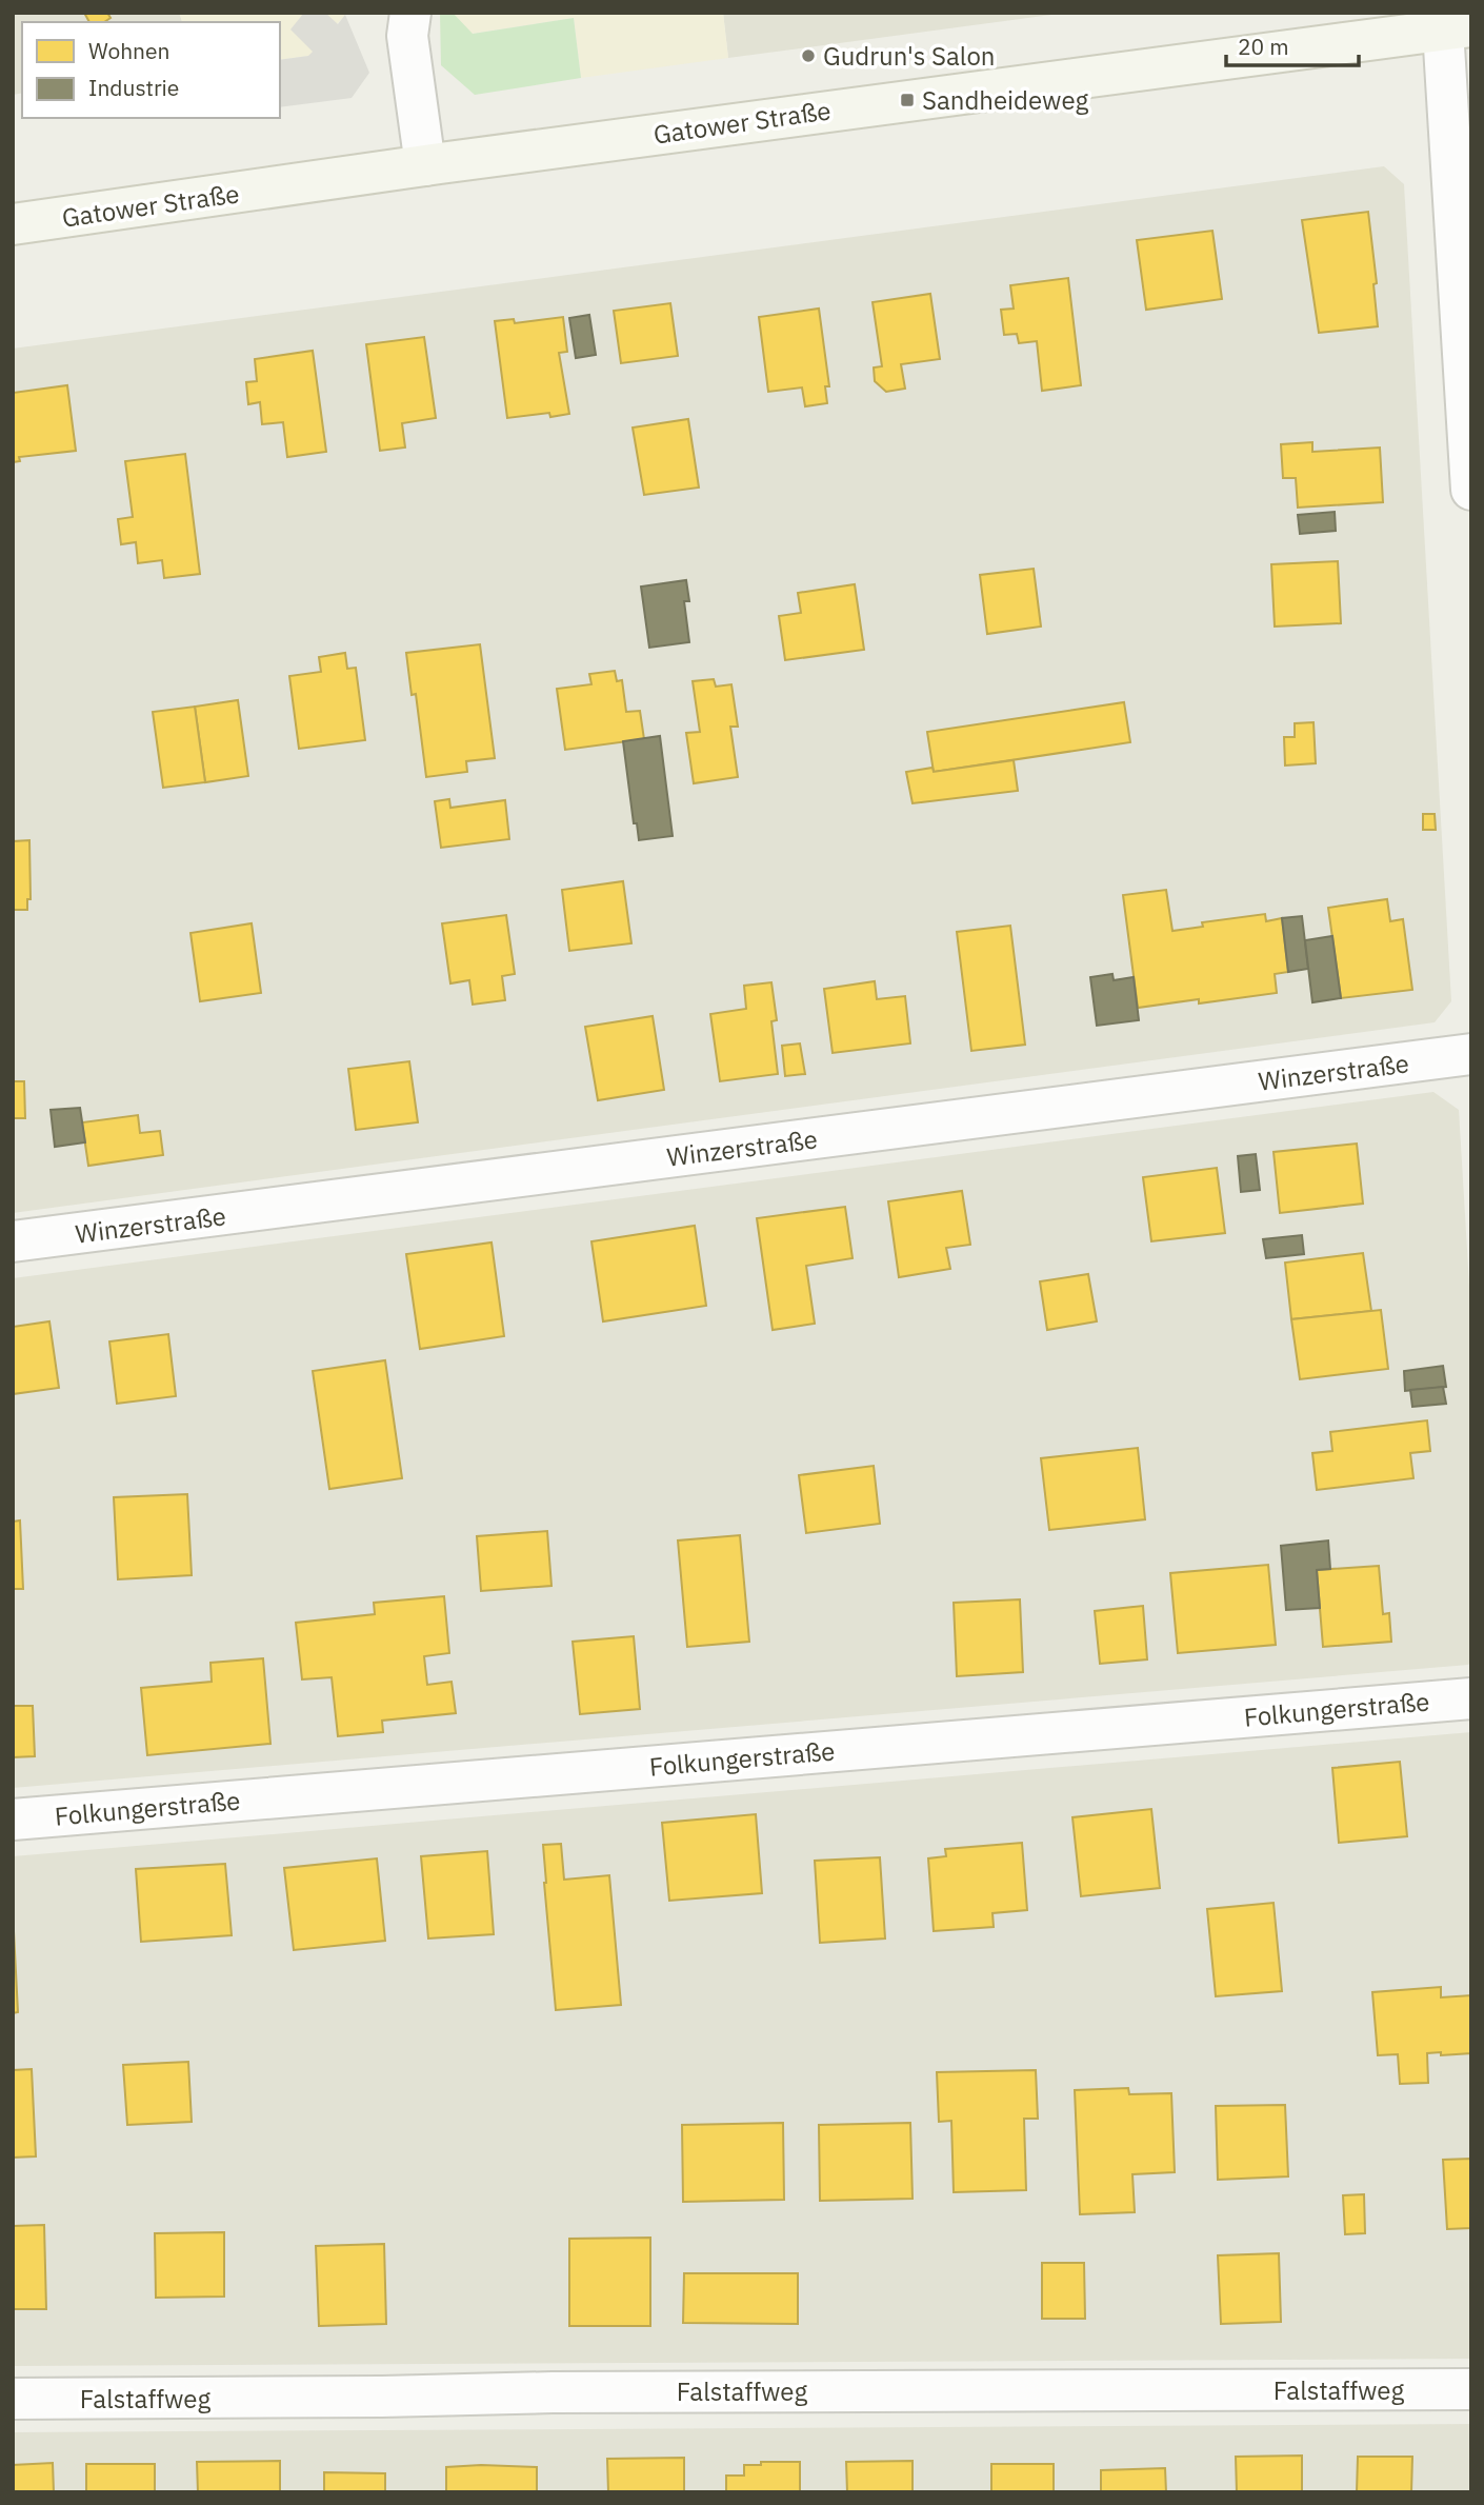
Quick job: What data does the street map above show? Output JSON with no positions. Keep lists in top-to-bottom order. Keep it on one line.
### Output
{"streets":{"main road":["Gatower Straße"],"street":["Winzerstraße","Folkungerstraße","Falstaffweg"]},"places":{"other":["Gudrun's Salon"],"transit":["Sandheideweg"]},"legend":["Wohnen","Industrie"],"scale_bar":"20 m"}
